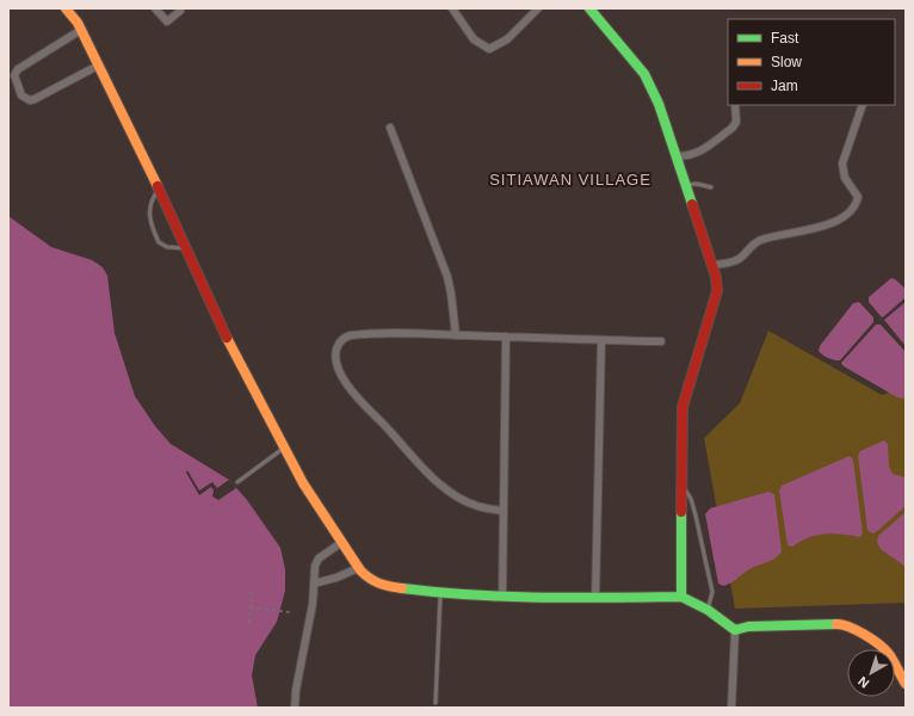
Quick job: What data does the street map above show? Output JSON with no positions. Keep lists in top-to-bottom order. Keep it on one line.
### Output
{"districts":["SITIAWAN VILLAGE"],"legend":["Fast","Slow","Jam"],"north":"bottom left"}
